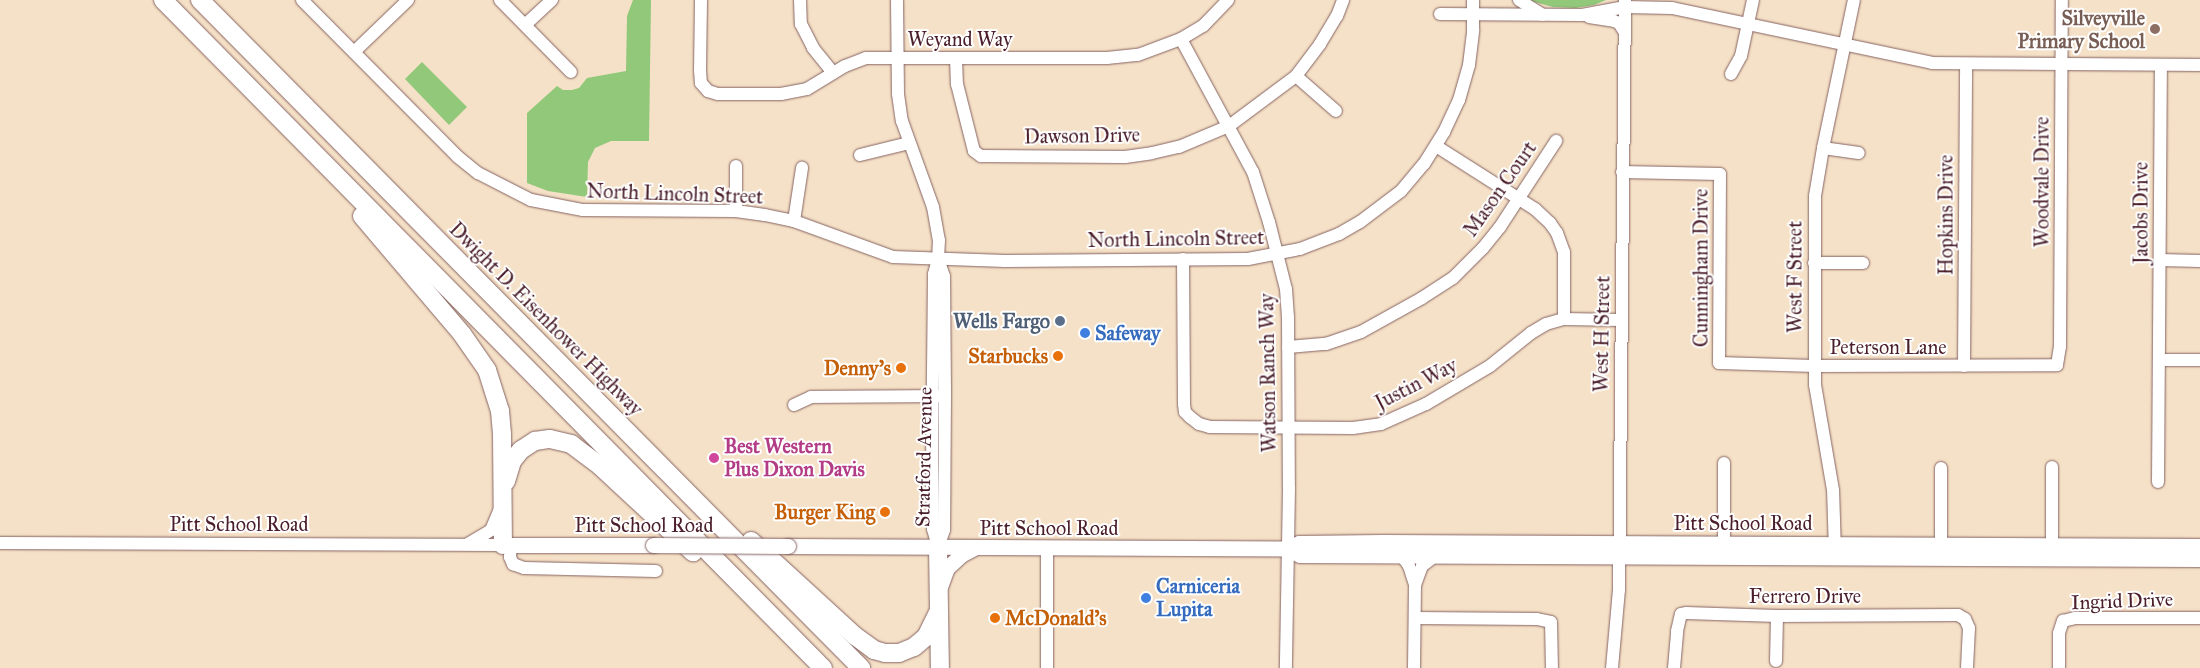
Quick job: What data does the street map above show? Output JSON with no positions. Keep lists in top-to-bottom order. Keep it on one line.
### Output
{"streets":{"highway":["Dwight D. Eisenhower Highway"],"main road":["Pitt School Road"],"street":["Weyand Way","Dawson Drive","Woodvale Drive","Mason Court","North Lincoln Street","Jacobs Drive","Hopkins Drive","Cunningham Drive","West F Street","West H Street","Peterson Lane","Watson Ranch Way","Justin Way","Stratford Avenue","Ferrero Drive","Ingrid Drive"]},"crossings":[["Weyand Way","Dawson Drive"],["Weyand Way","Watson Ranch Way"],["Weyand Way","Stratford Avenue"],["Dawson Drive","Watson Ranch Way"],["Woodvale Drive","Peterson Lane"],["Mason Court","Watson Ranch Way"],["North Lincoln Street","Watson Ranch Way"],["North Lincoln Street","Justin Way"],["North Lincoln Street","Stratford Avenue"],["Hopkins Drive","Peterson Lane"],["Cunningham Drive","West H Street"],["Cunningham Drive","Peterson Lane"],["West F Street","Peterson Lane"],["West F Street","Pitt School Road"],["West H Street","Justin Way"],["West H Street","Pitt School Road"],["Watson Ranch Way","Justin Way"],["Watson Ranch Way","Pitt School Road"],["Stratford Avenue","Pitt School Road"]],"places":["Silveyville Primary School","Wells Fargo","Safeway","Starbucks","Denny's","Best Western Plus Dixon Davis","Burger King","Carniceria Lupita","McDonald's"]}
